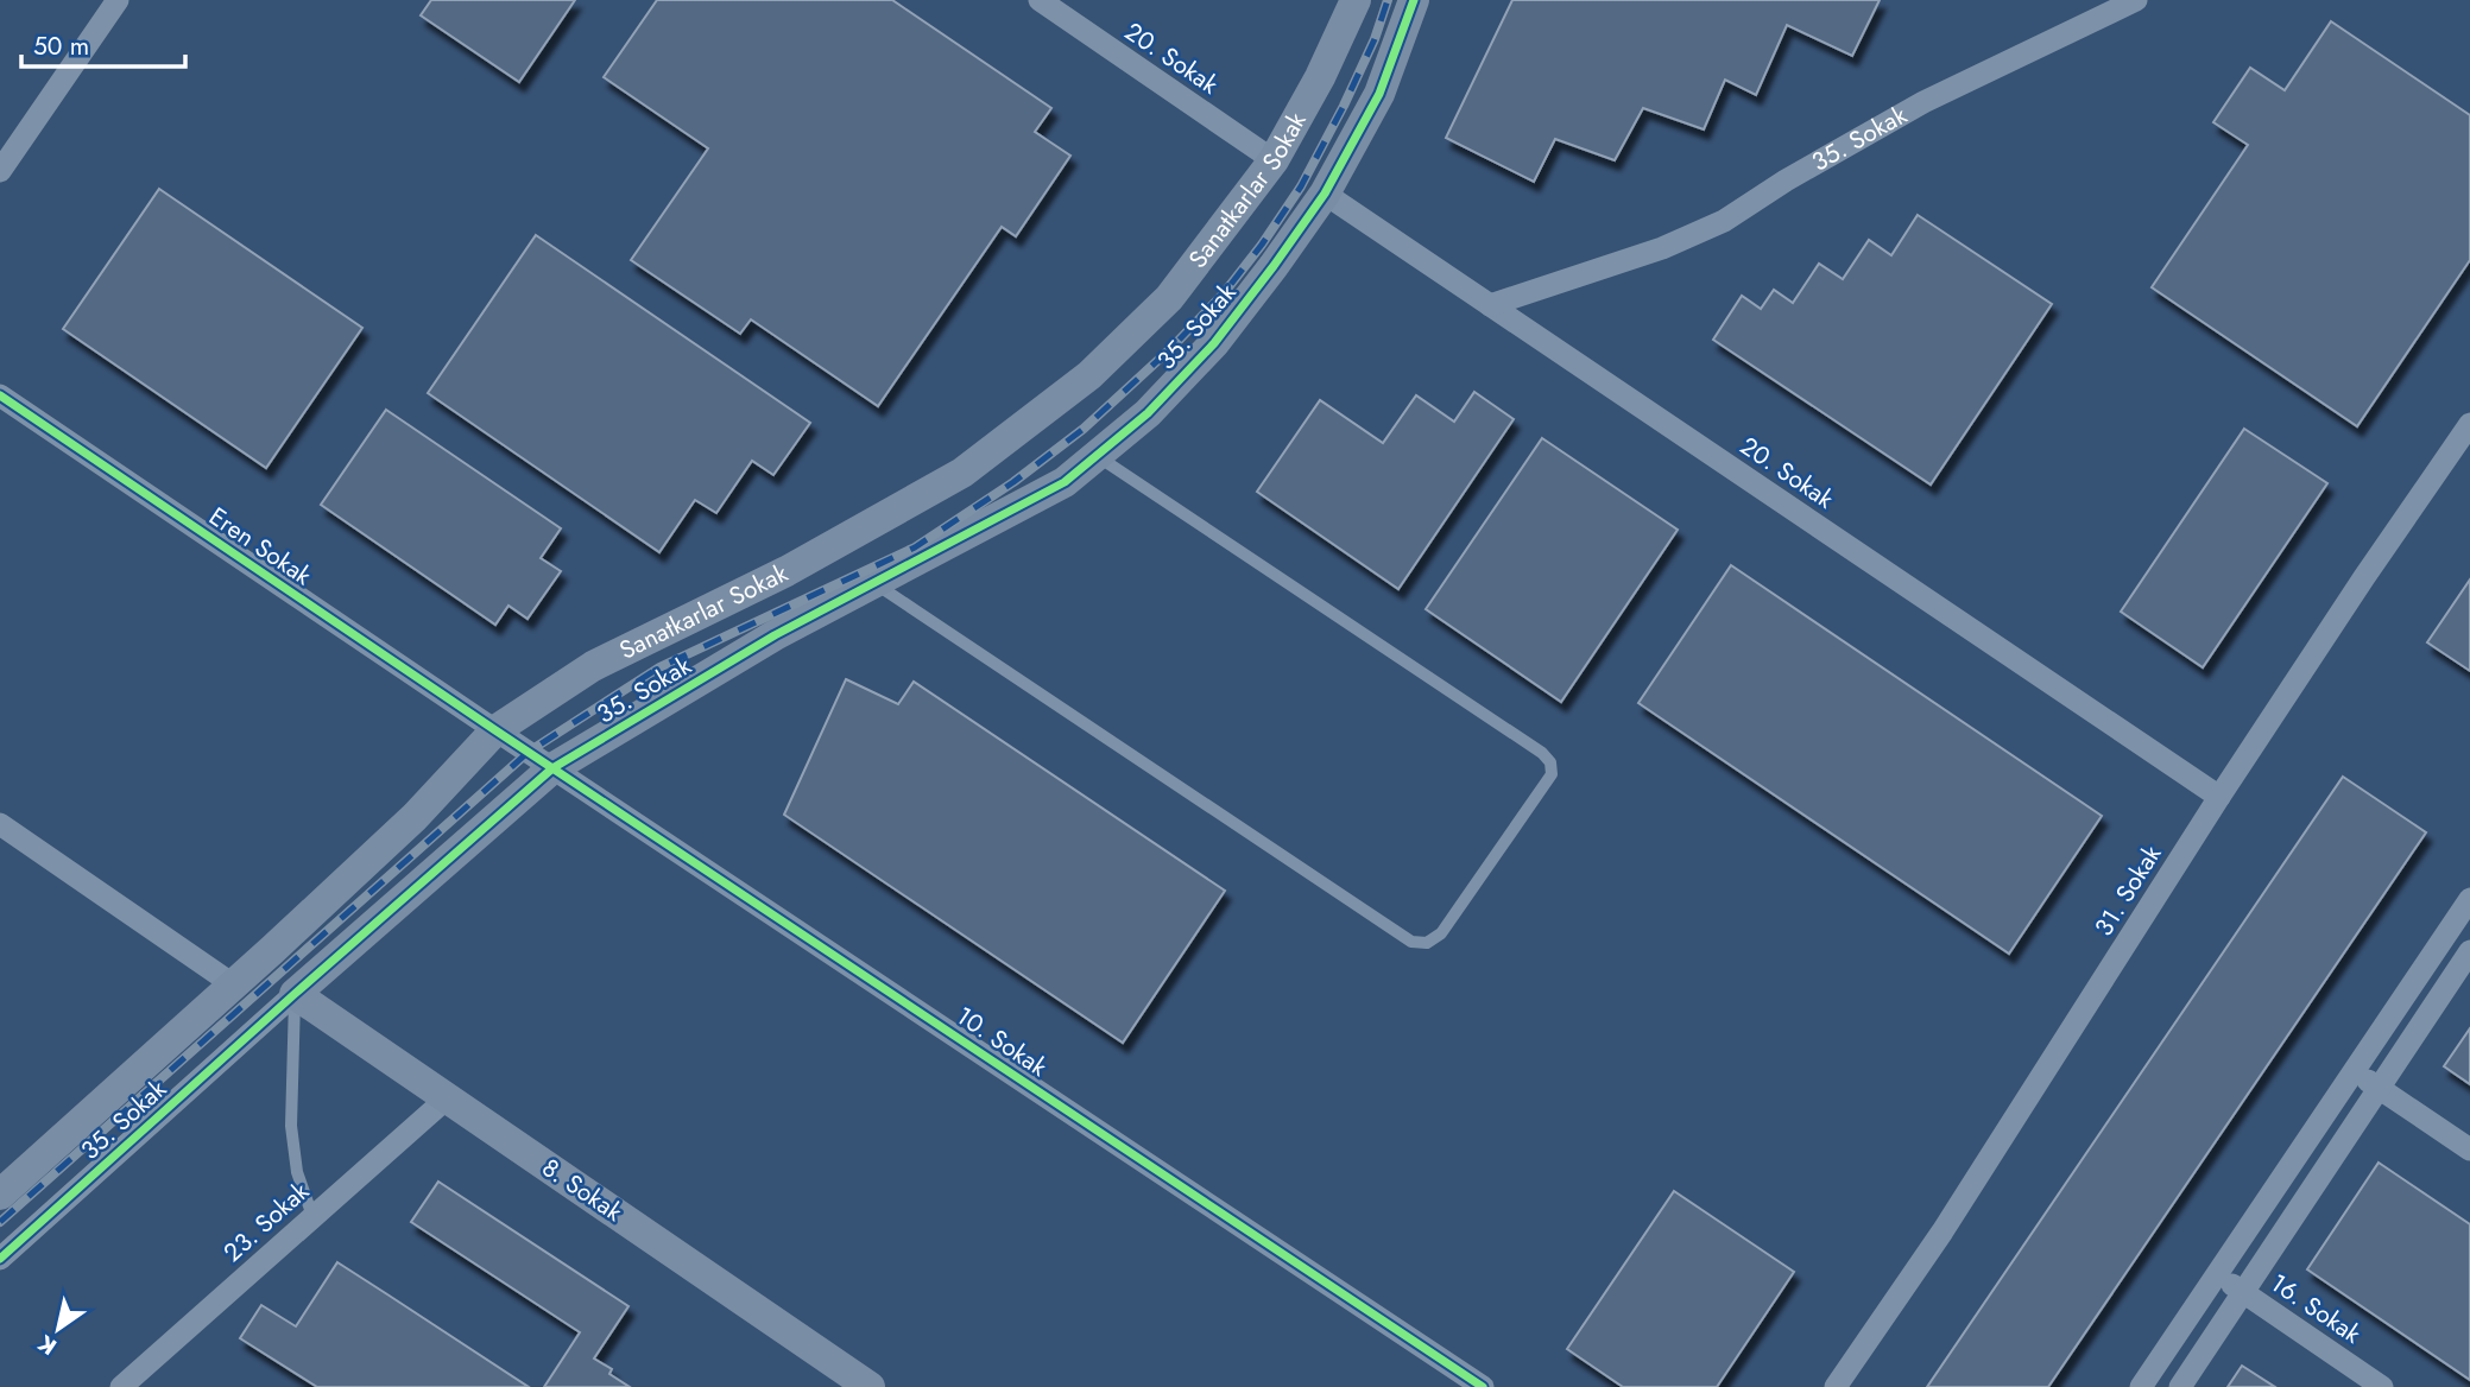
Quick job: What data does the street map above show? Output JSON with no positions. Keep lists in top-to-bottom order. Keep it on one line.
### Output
{"streets":{"street":["20. Sokak","35. Sokak","Sanatkarlar Sokak","Eren Sokak","31. Sokak","10. Sokak","8. Sokak","23. Sokak","16. Sokak"]},"crossings":[["20. Sokak","35. Sokak"],["20. Sokak","Sanatkarlar Sokak"],["20. Sokak","31. Sokak"],["35. Sokak","10. Sokak"],["35. Sokak","8. Sokak"],["Sanatkarlar Sokak","Eren Sokak"],["Sanatkarlar Sokak","10. Sokak"],["Eren Sokak","10. Sokak"],["8. Sokak","23. Sokak"]],"scale_bar":"50 m","north":"bottom left"}
